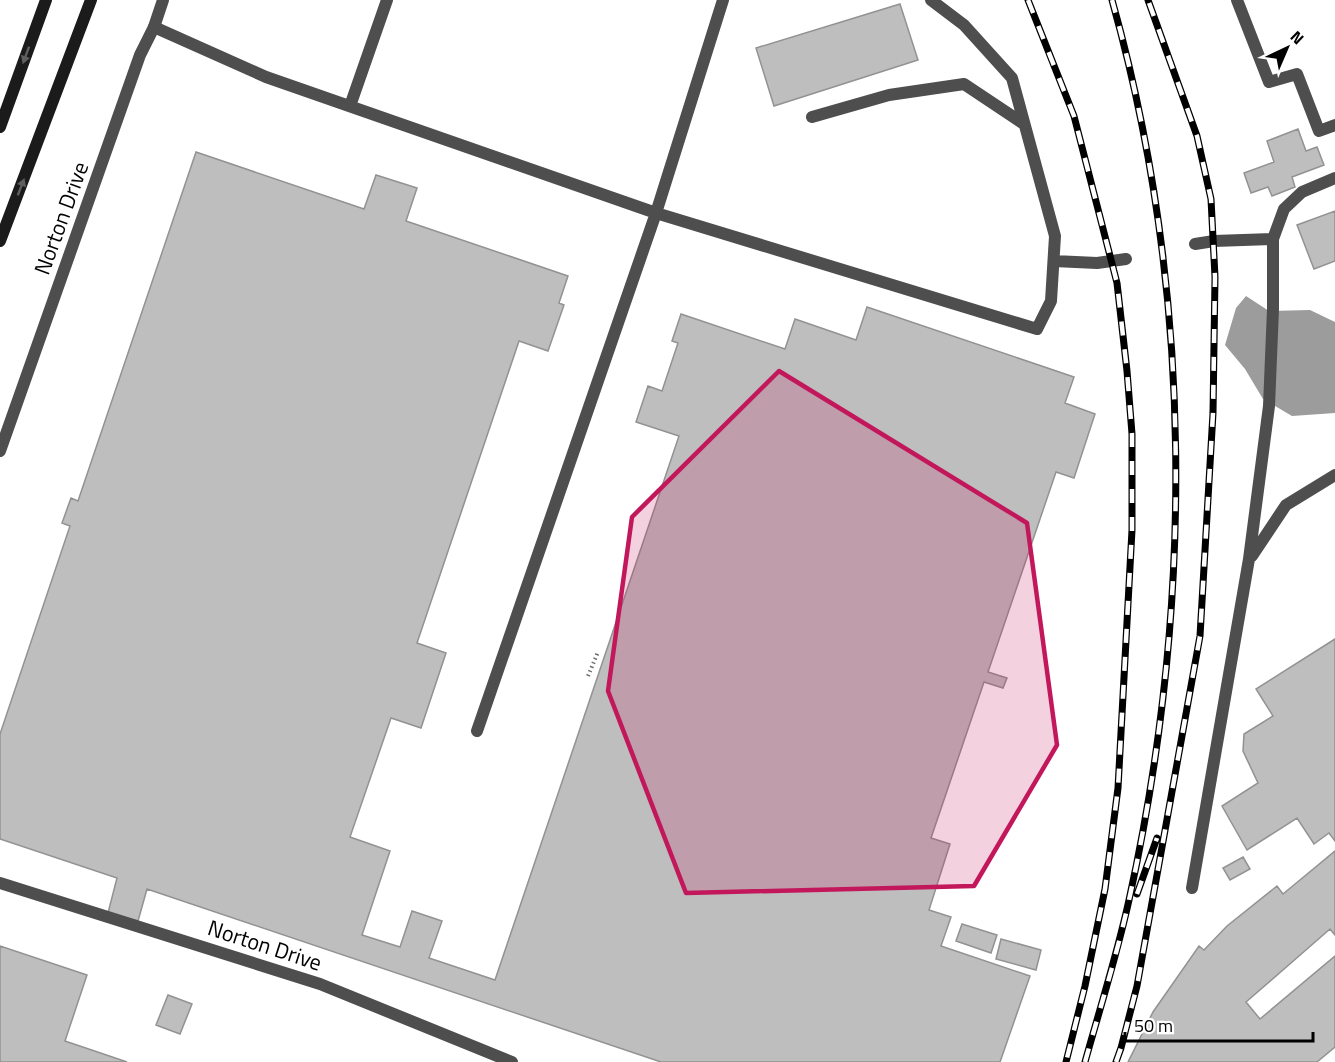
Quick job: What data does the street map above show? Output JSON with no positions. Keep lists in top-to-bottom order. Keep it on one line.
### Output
{"streets":{"street":["Norton Drive"]},"scale_bar":"50 m","north":"top right"}
